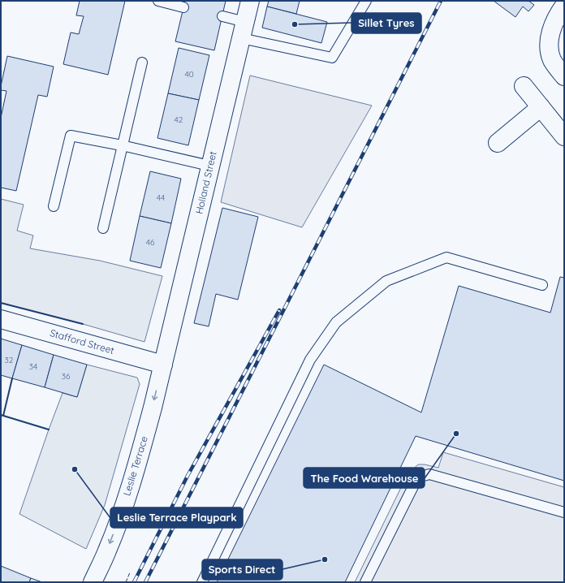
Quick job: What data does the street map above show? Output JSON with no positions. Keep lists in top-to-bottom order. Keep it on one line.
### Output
{"streets":{"street":["Holland Street","Stafford Street","Leslie Terrace"]},"crossings":[["Holland Street","Stafford Street"],["Holland Street","Leslie Terrace"],["Stafford Street","Leslie Terrace"]],"one_way":["Leslie Terrace"],"places":["Sillet Tyres","The Food Warehouse","Leslie Terrace Playpark","Sports Direct"],"house_numbers":["40","42","44","46","32","34","36"]}
